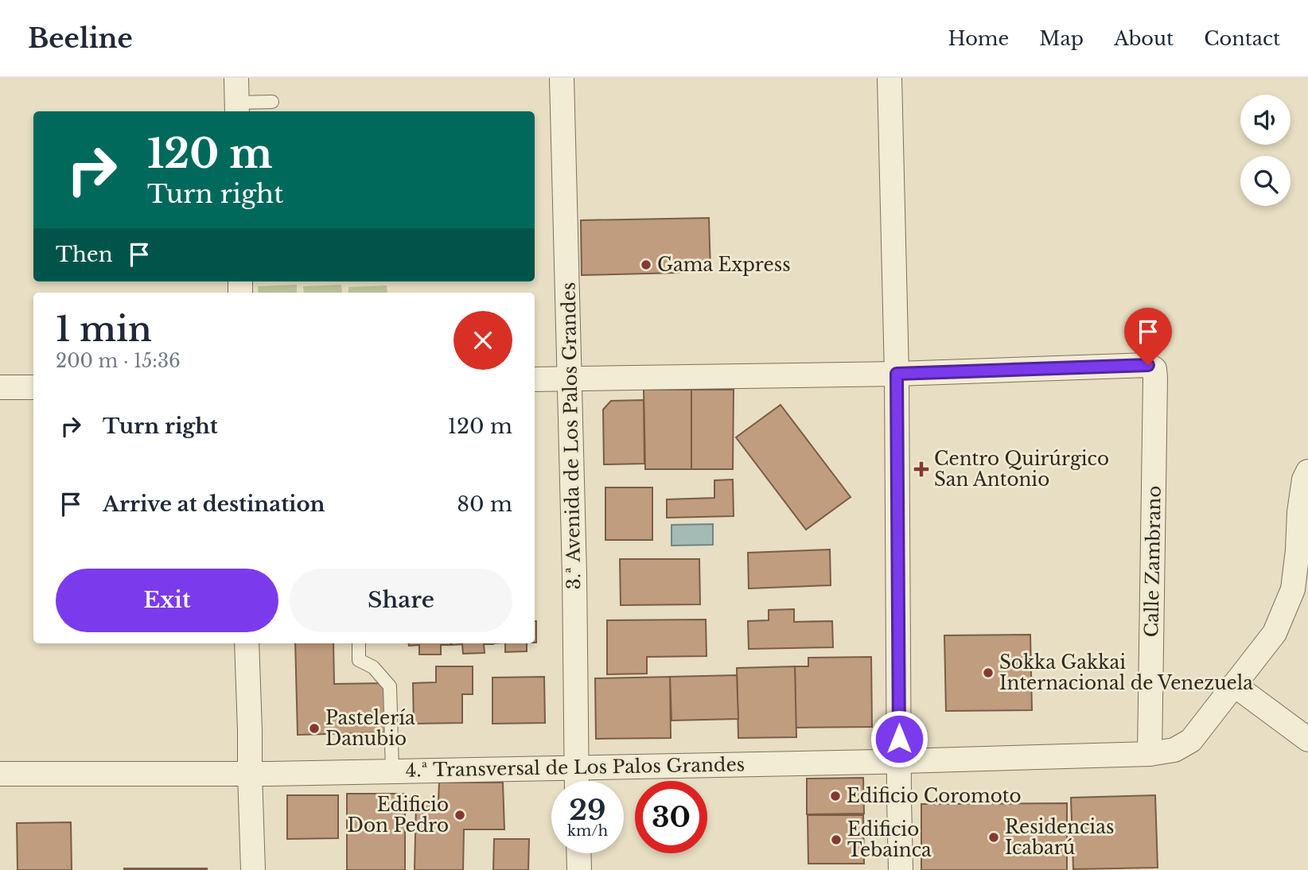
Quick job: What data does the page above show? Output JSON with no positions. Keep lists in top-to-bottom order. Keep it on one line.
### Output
{"streets":{"street":["3.ª Avenida de Los Palos Grandes","Calle Zambrano","4.ª Transversal de Los Palos Grandes"]},"crossings":[["3.ª Avenida de Los Palos Grandes","4.ª Transversal de Los Palos Grandes"],["Calle Zambrano","4.ª Transversal de Los Palos Grandes"]],"places":{"other":["Gama Express","Sokka Gakkai Internacional de Venezuela","Pastelería Danubio","Edificio Coromoto","Edificio Don Pedro","Residencias Icabarú","Edificio Tebainca"],"health":["Centro Quirúrgico San Antonio"]},"page":{"header":"Beeline","nav":["Home","Map","About","Contact"],"turn":["120 m","Turn right"],"then":"Then","heading":["1 min","200 m · 15:36"],"list":[{"name":"Turn right","value":"120 m"},{"name":"Arrive at destination","value":"80 m"}],"buttons":["Exit","Share"],"speed":"29 km/h","limit":"30"}}
